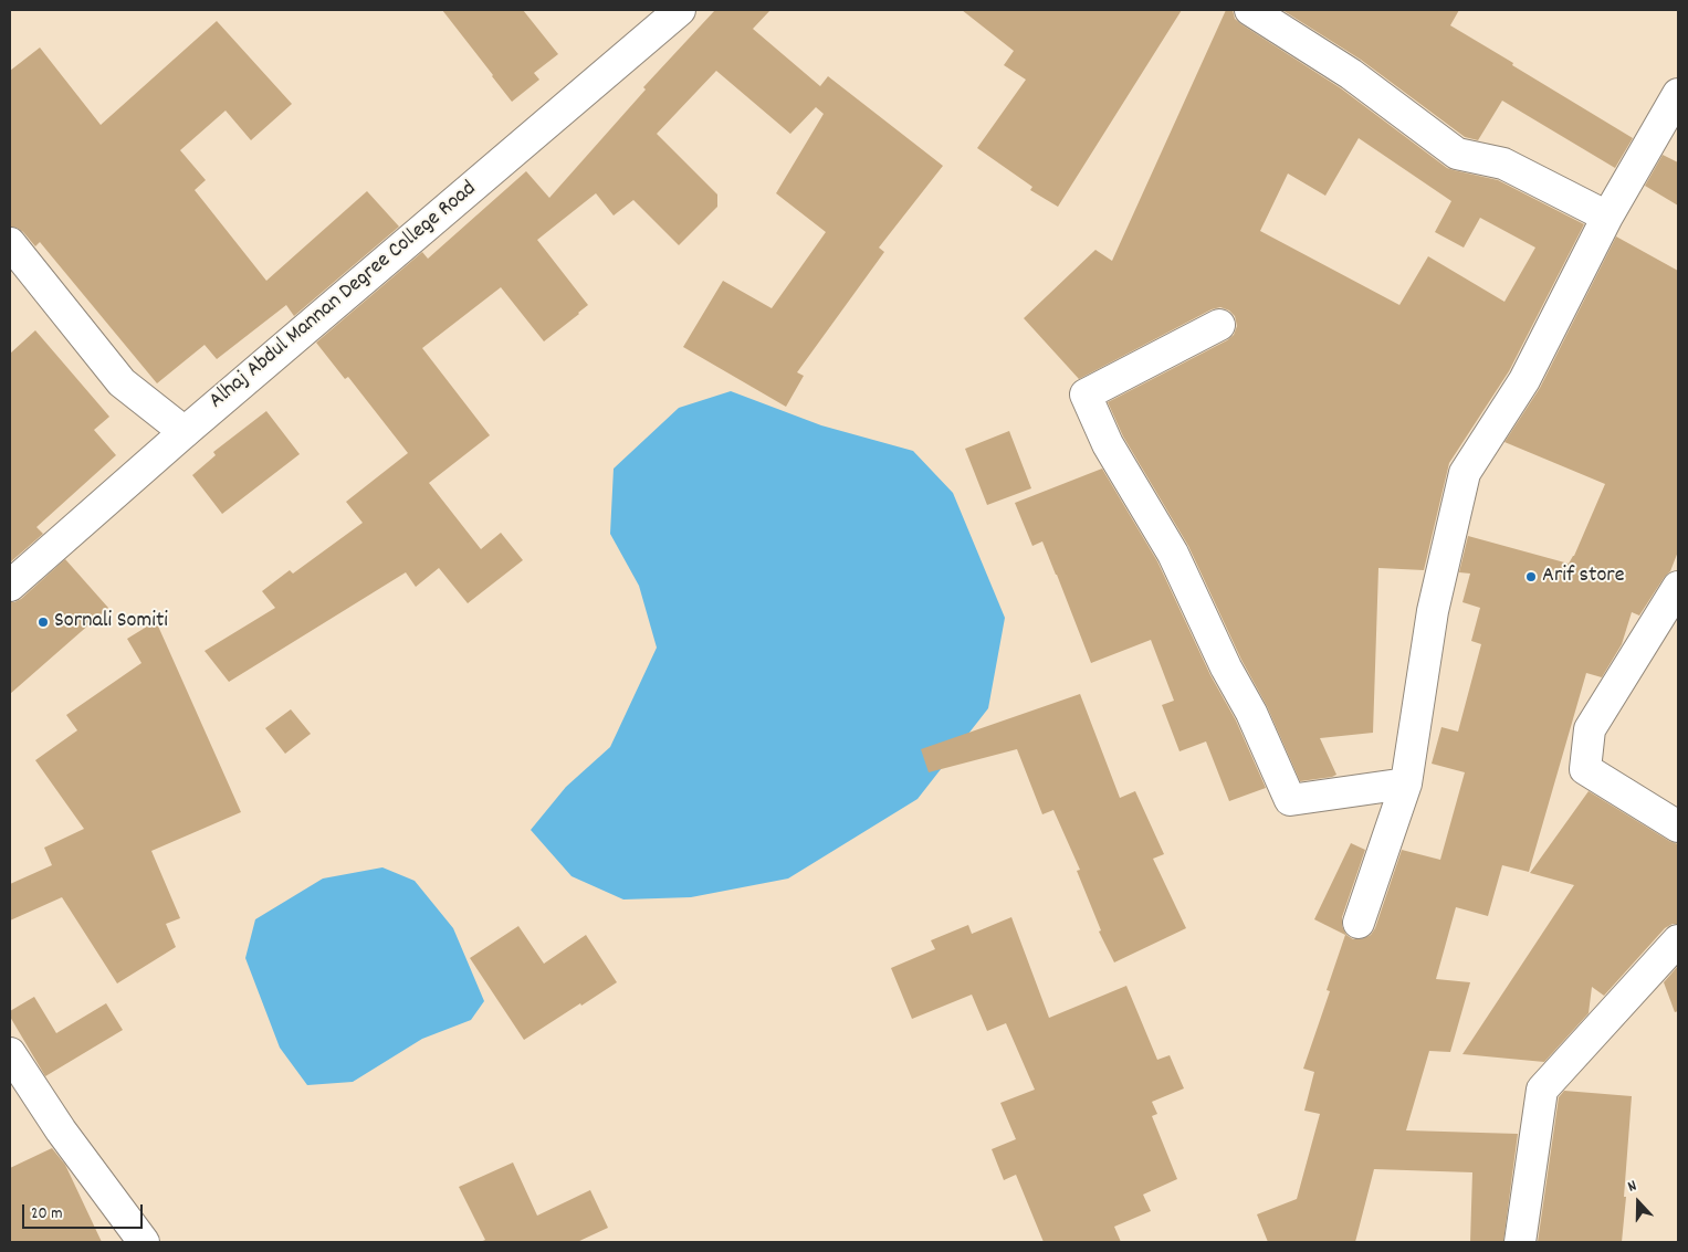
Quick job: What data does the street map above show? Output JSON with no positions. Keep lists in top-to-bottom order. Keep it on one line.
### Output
{"streets":{"street":["Alhaj Abdul Mannan Degree College Road"]},"places":["Arif store","Sornali Somiti"],"scale_bar":"20 m","north":"top"}
